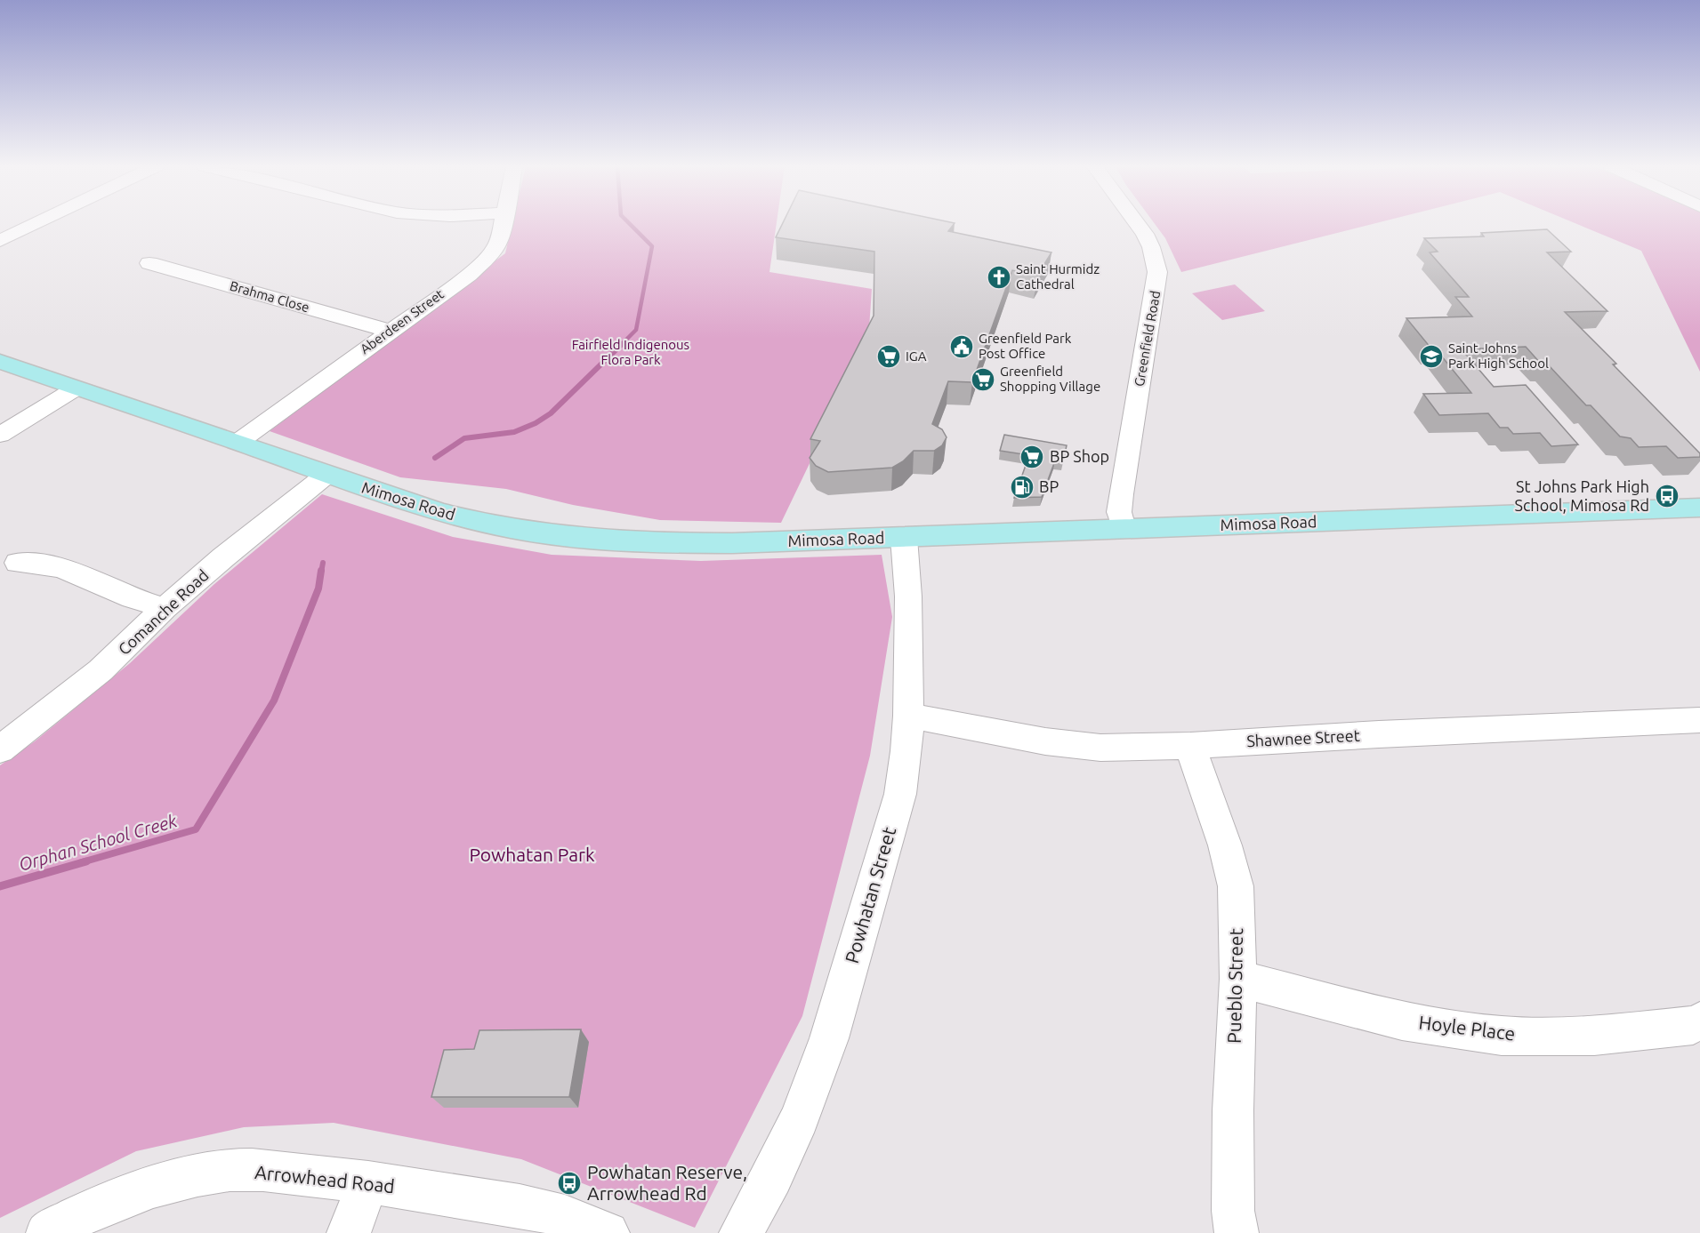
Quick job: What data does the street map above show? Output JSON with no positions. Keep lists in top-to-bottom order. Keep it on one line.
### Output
{"streets":{"main road":["Mimosa Road"],"street":["Brahma Close","Aberdeen Street","Greenfield Road","Comanche Road","Shawnee Street","Powhatan Street","Pueblo Street","Hoyle Place","Arrowhead Road"]},"crossings":[["Brahma Close","Aberdeen Street"],["Aberdeen Street","Mimosa Road"],["Greenfield Road","Mimosa Road"],["Mimosa Road","Comanche Road"],["Mimosa Road","Powhatan Street"],["Shawnee Street","Powhatan Street"],["Shawnee Street","Pueblo Street"],["Pueblo Street","Hoyle Place"]],"water":["Orphan School Creek"],"parks":["Fairfield Indigenous Flora Park","Powhatan Park"],"places":{"church":["Saint Hurmidz Cathedral"],"public building":["Greenfield Park Post Office"],"supermarket":["IGA","Greenfield Shopping Village","BP Shop"],"school or university":["Saint Johns Park High School"],"fuel station":["BP"],"bus stop":["St Johns Park High School, Mimosa Rd","Powhatan Reserve, Arrowhead Rd"]}}
